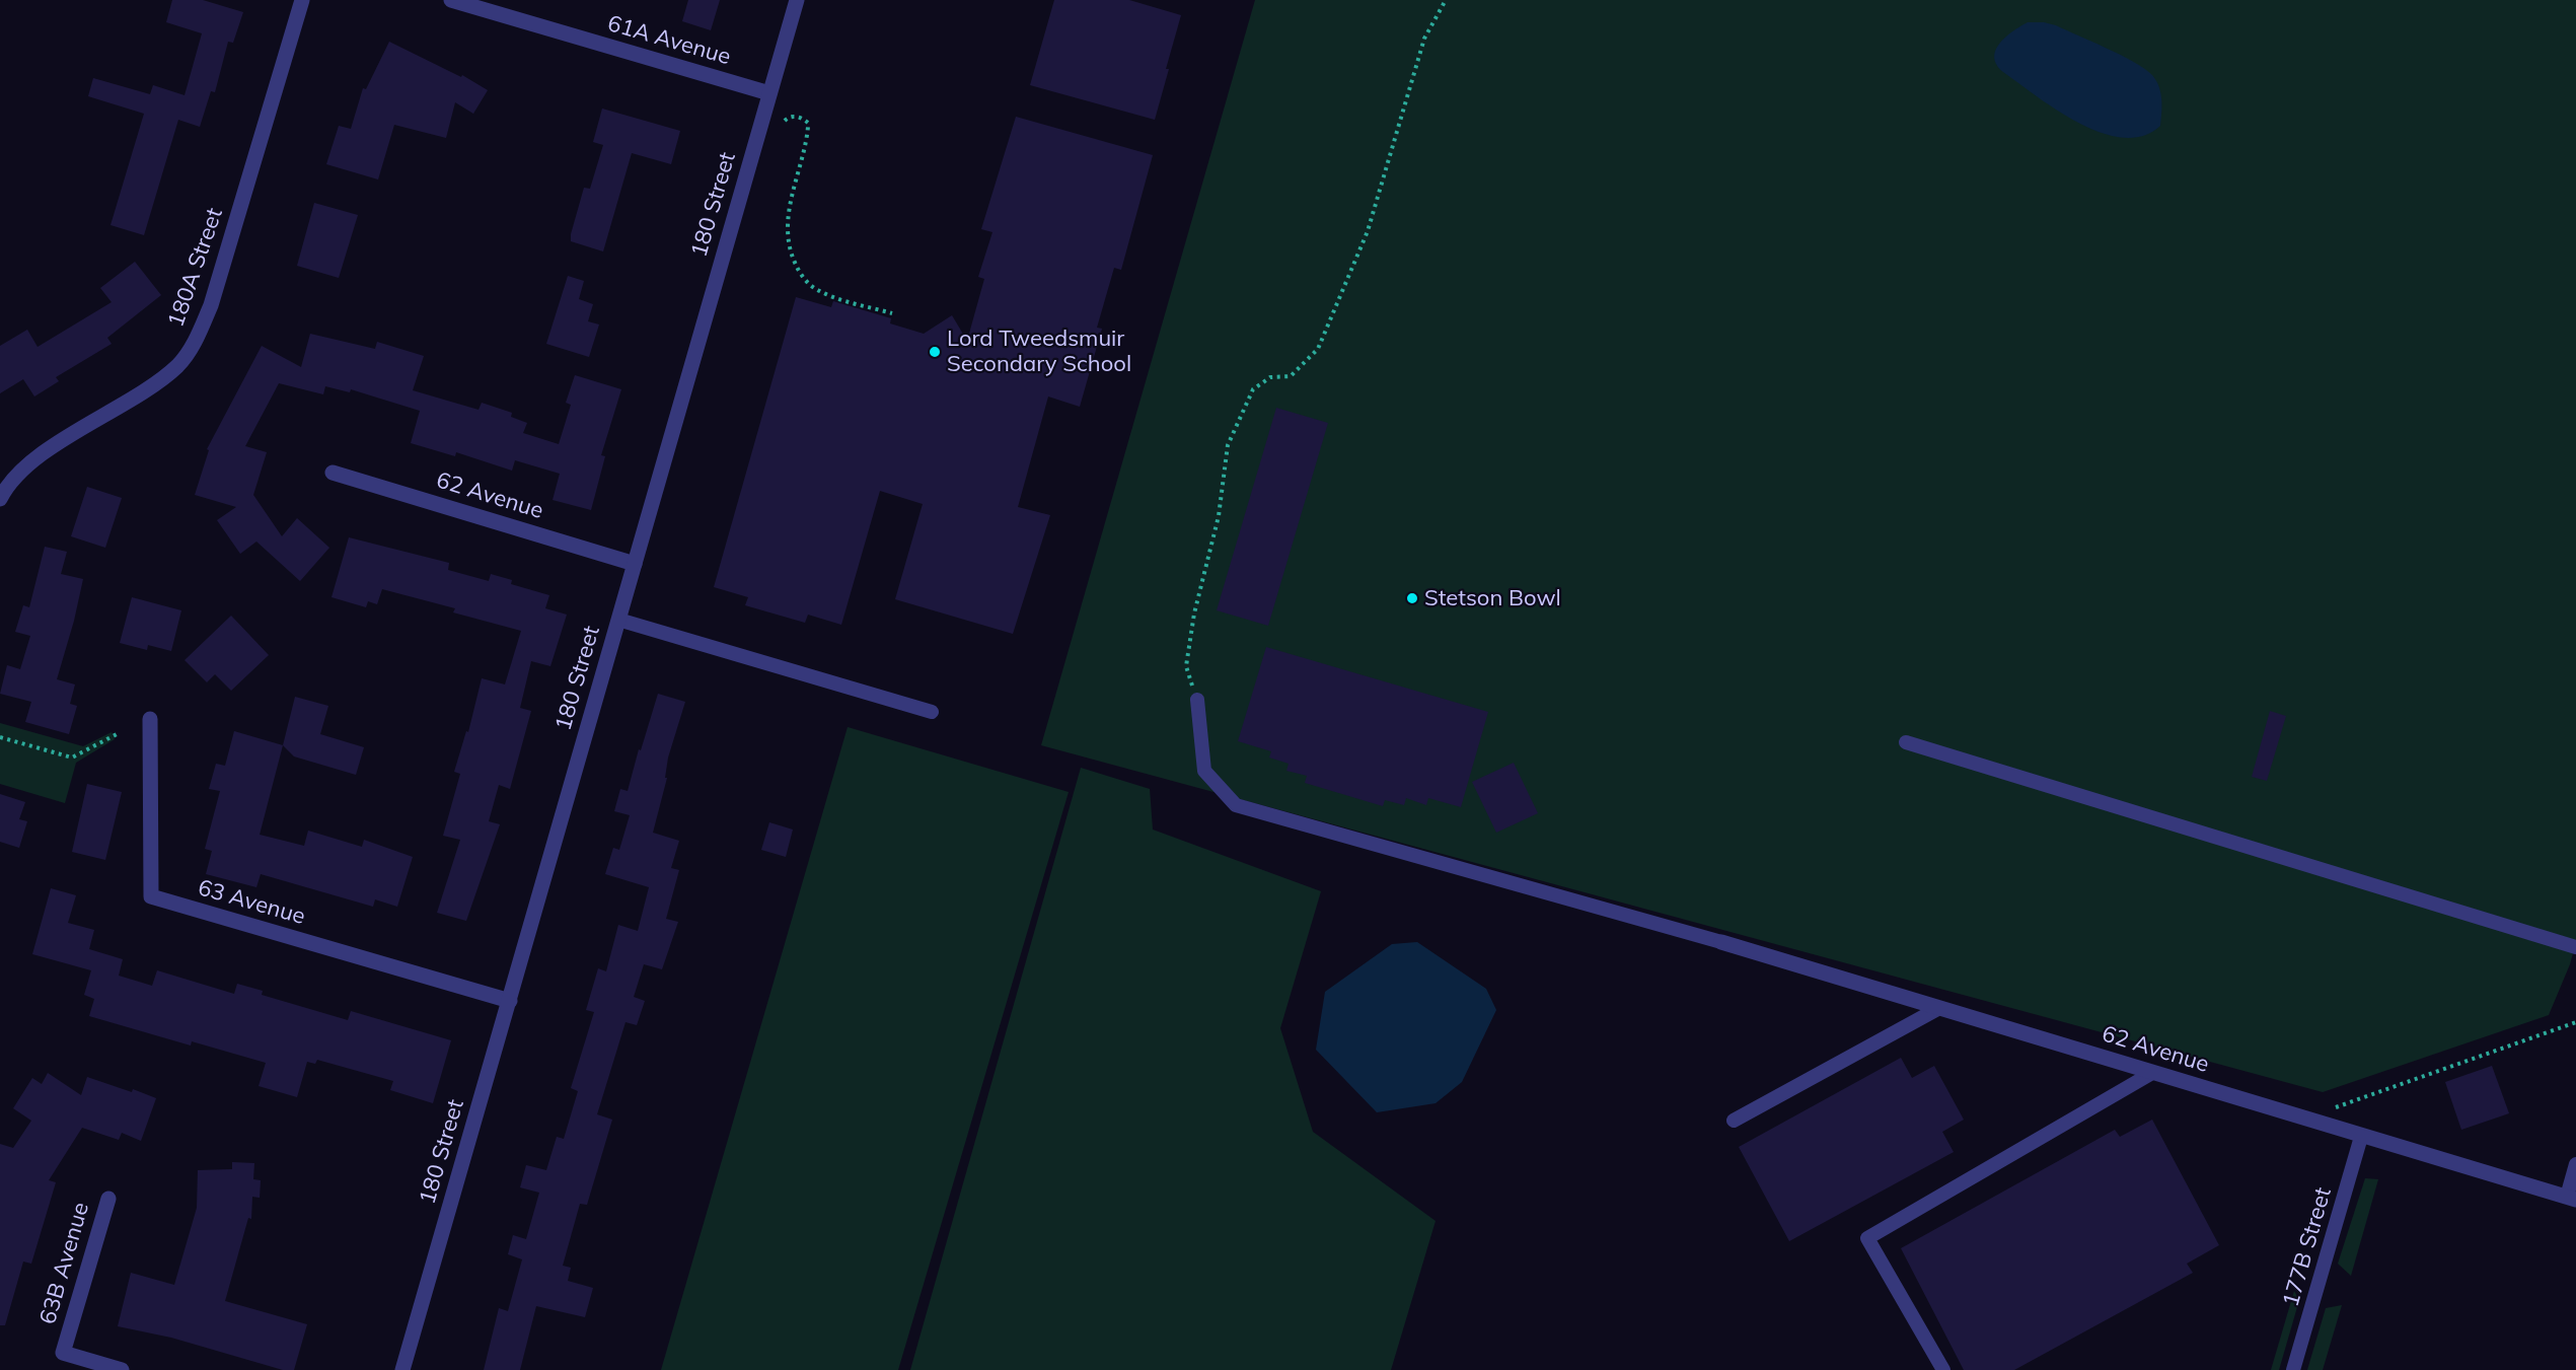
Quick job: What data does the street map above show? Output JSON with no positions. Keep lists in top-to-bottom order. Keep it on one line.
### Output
{"streets":{"street":["61A Avenue","180 Street","180A Street","62 Avenue","63 Avenue","63B Avenue"],"lane":["177B Street"]},"crossings":[["61A Avenue","180 Street"],["180 Street","62 Avenue"],["180 Street","63 Avenue"],["62 Avenue","177B Street"]],"places":["Lord Tweedsmuir Secondary School","Stetson Bowl"]}
